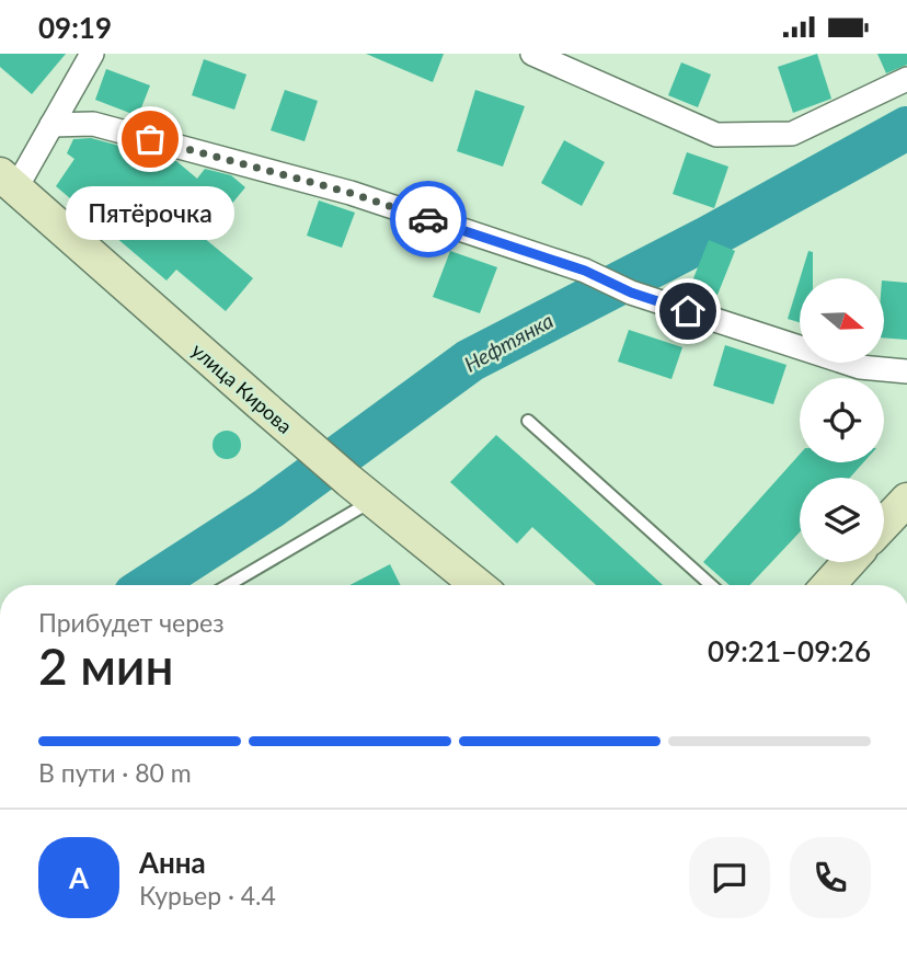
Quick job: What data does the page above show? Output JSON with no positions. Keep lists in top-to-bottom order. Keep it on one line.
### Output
{"streets":{"main road":["улица Кирова"]},"water":["Нефтянка"],"places":["Пятёрочка"],"north":"right","page":{"status":"09:19","bubble":"Пятёрочка","heading":["2 мин","Прибудет через","09:21–09:26"],"panel":["Анна","Курьер · 4.4"],"bar":"В пути · 80 m","round":"А"}}
